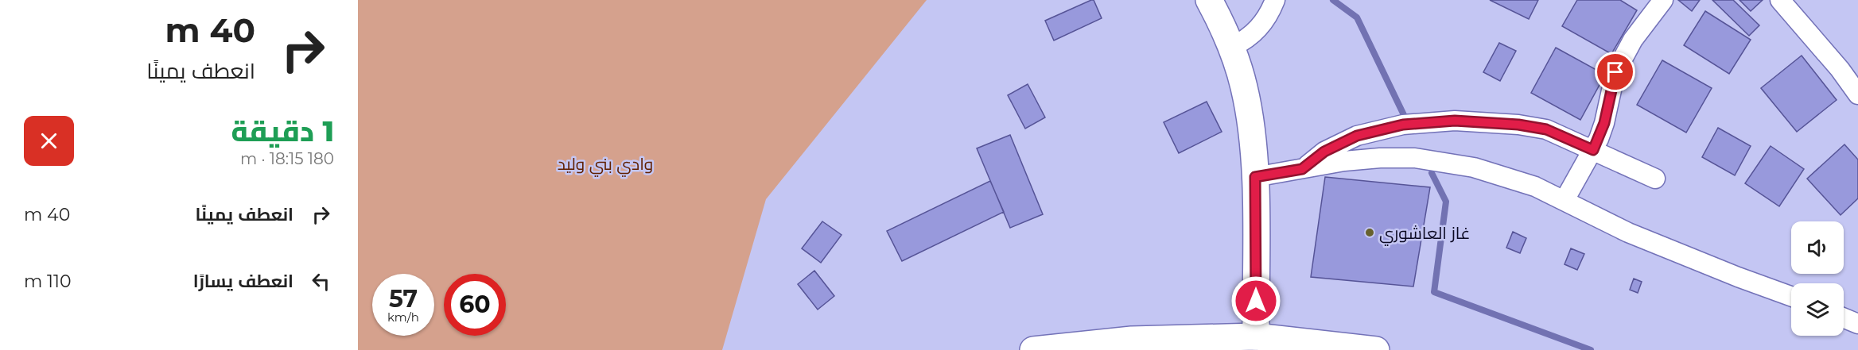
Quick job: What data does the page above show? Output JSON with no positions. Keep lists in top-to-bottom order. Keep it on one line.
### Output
{"parks":["وادي بني وليد"],"places":["غاز العاشوري"],"page":{"turn":["40 m","انعطف يمينًا"],"heading":["1 دقيقة","180 m · 18:15"],"list":[{"name":"انعطف يمينًا","value":"40 m"},{"name":"انعطف يسارًا","value":"110 m"}],"speed":"57 km/h","limit":"60"}}
